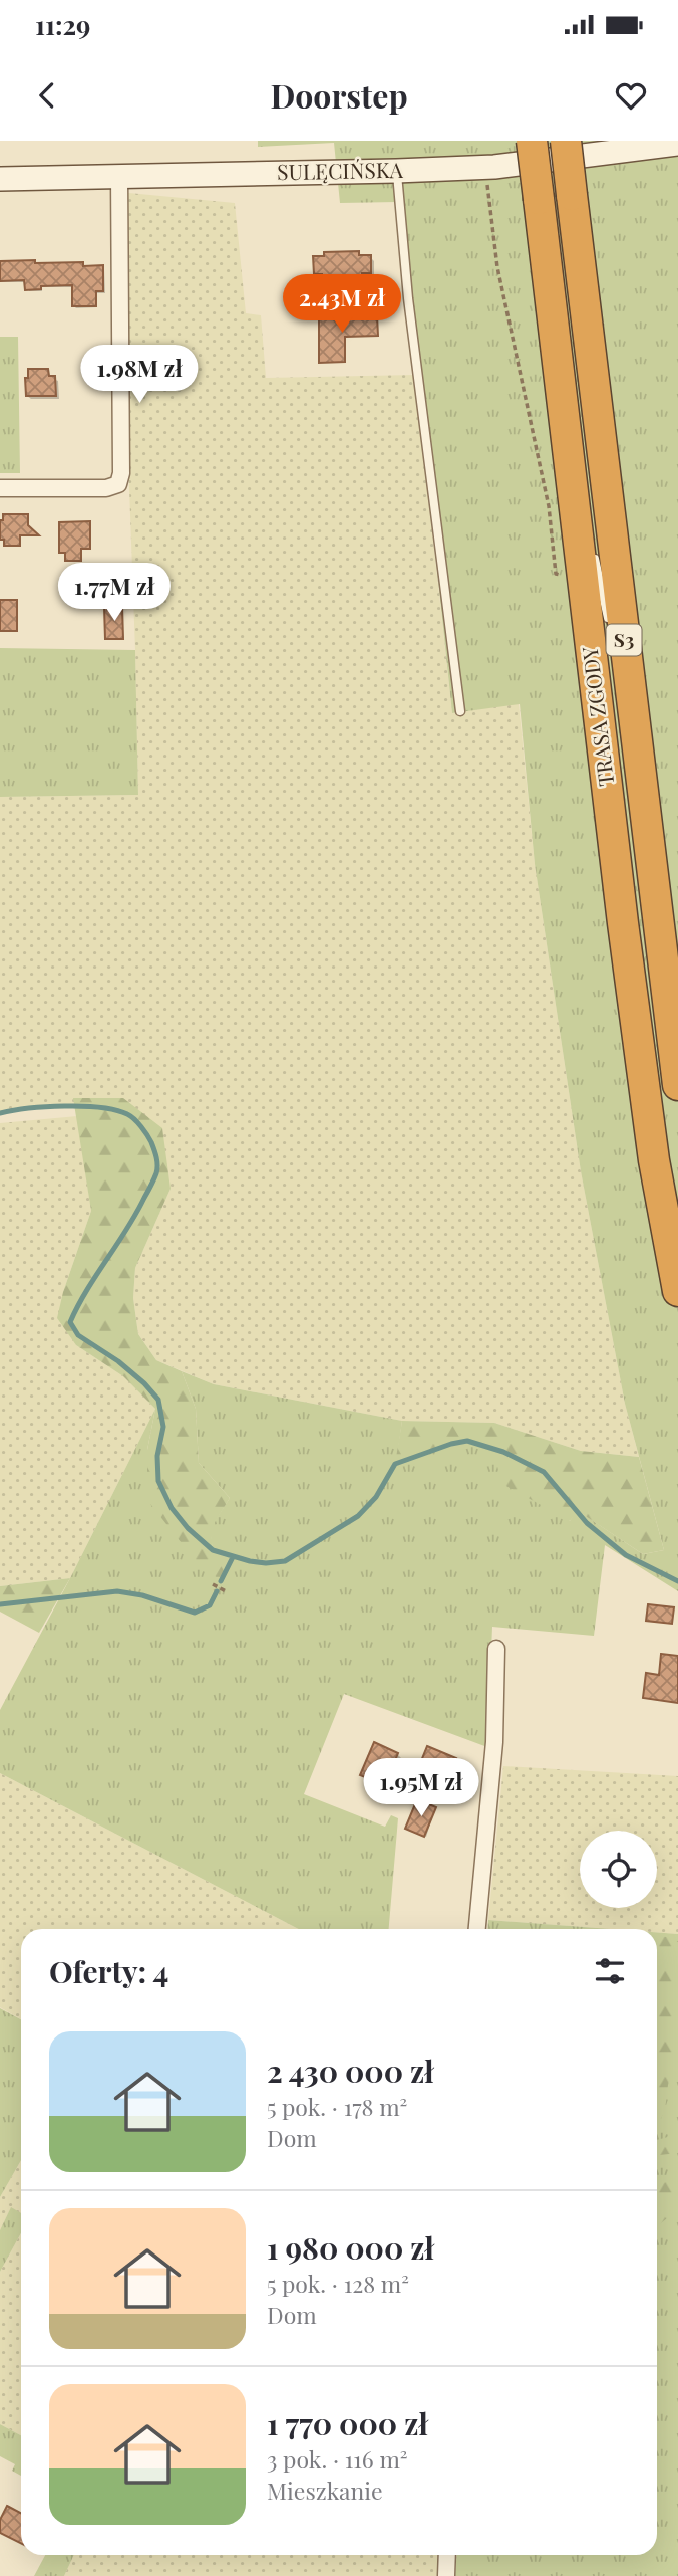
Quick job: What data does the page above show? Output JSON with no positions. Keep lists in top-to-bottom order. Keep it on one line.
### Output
{"streets":{"highway":["S3","TRASA ZGODY"],"street":["SULĘCIŃSKA"]},"page":{"status":"11:29","header":"Doorstep","price":["2.43M zł","1.98M zł","1.77M zł","1.95M zł"],"heading":"Oferty: 4","list":[{"name":"2 430 000 zł","note":"5 pok. · 178 m² · Dom"},{"name":"1 980 000 zł","note":"5 pok. · 128 m² · Dom"},{"name":"1 770 000 zł","note":"3 pok. · 116 m² · Mieszkanie"}]}}
